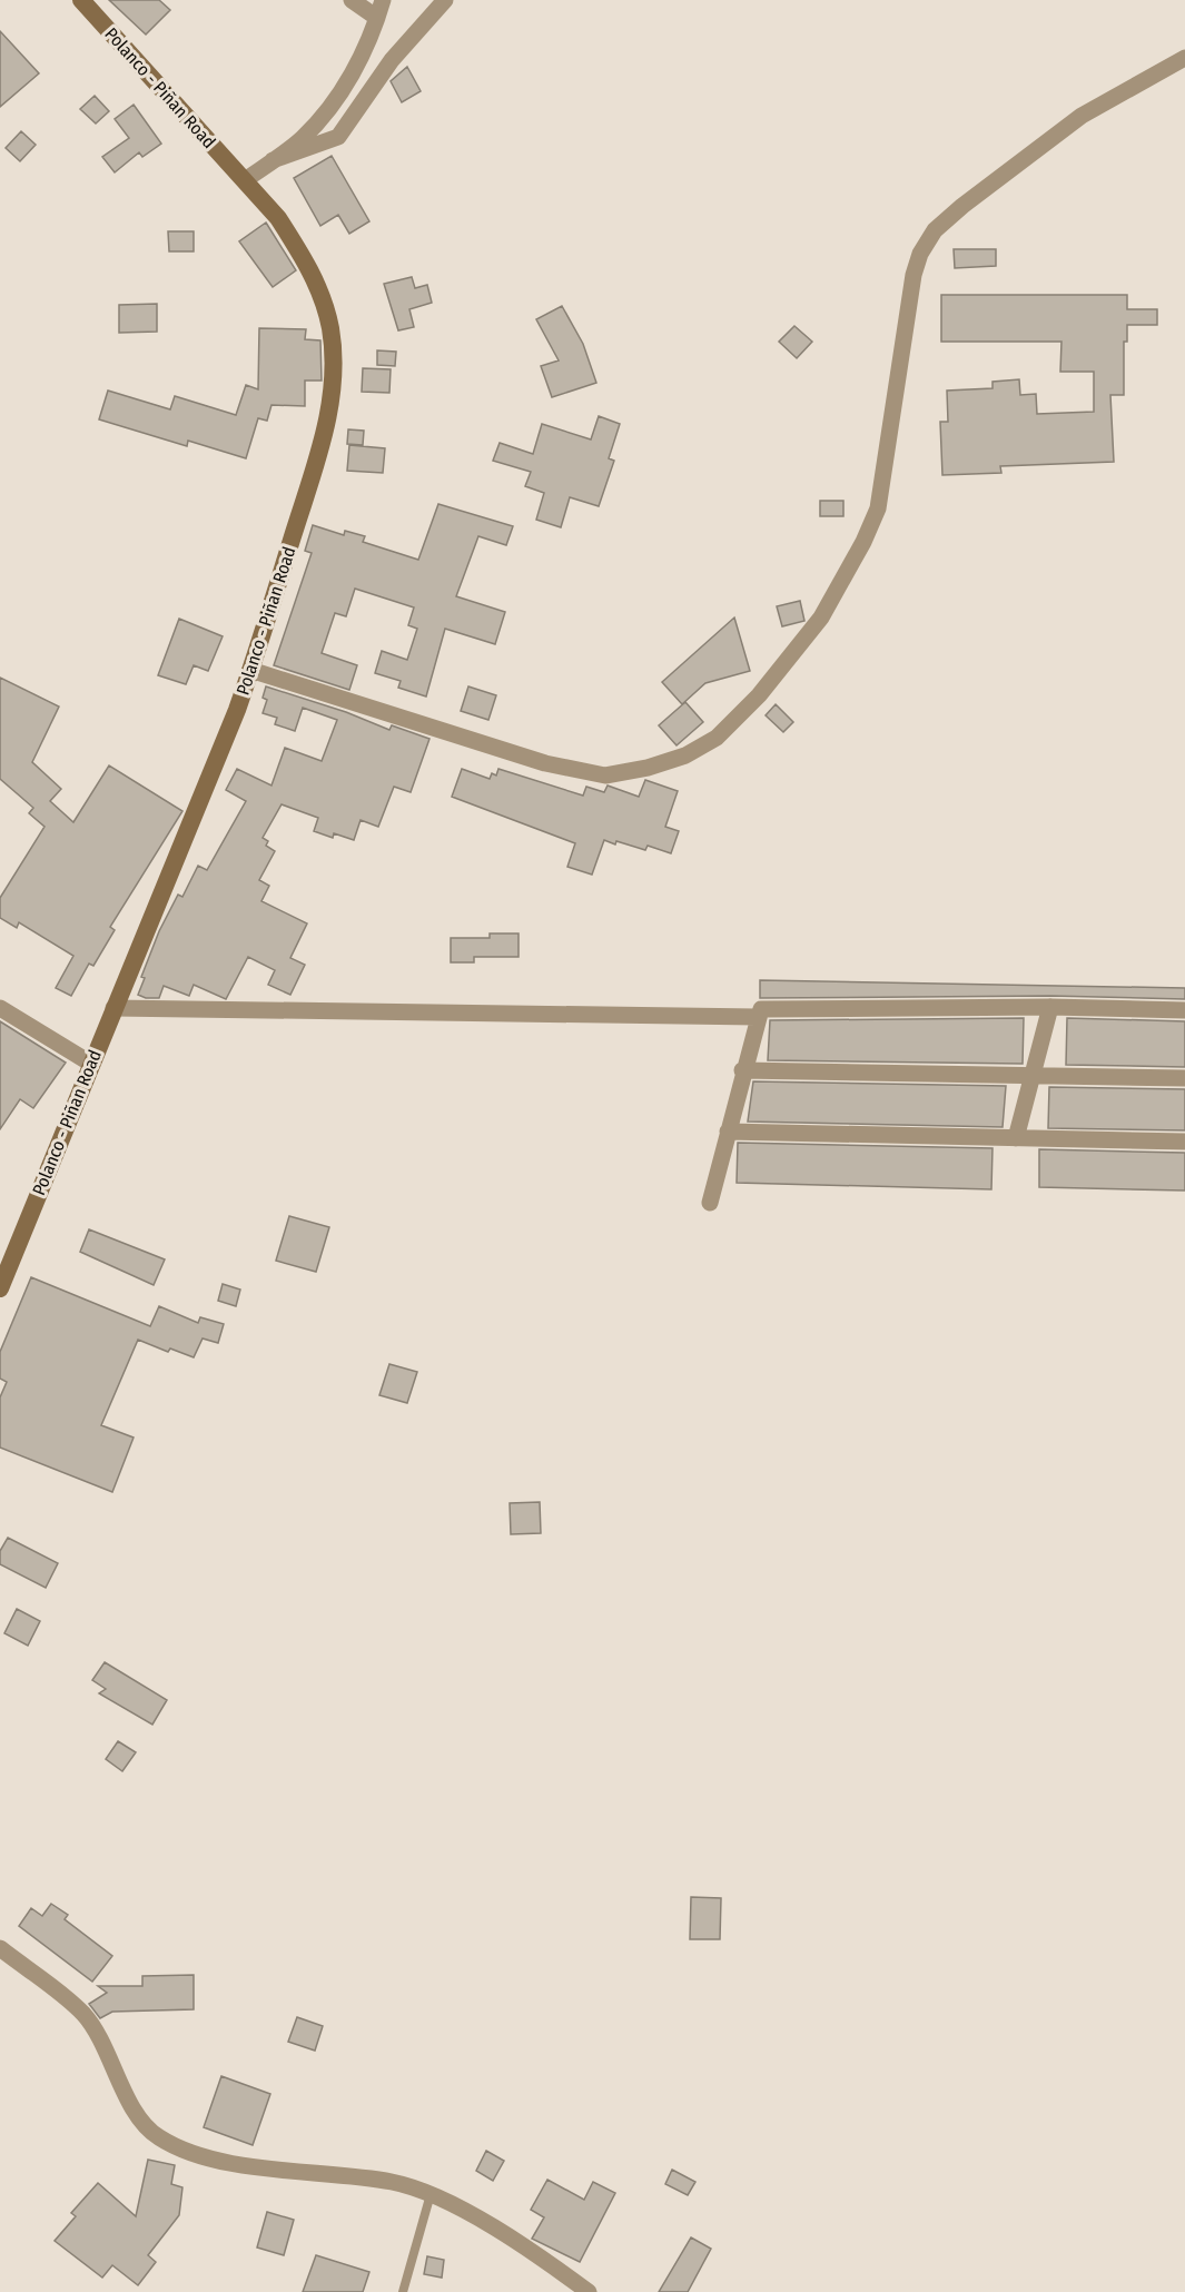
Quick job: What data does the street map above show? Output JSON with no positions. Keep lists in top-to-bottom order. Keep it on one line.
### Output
{"streets":{"main road":["Polanco - Piñan Road"]}}
